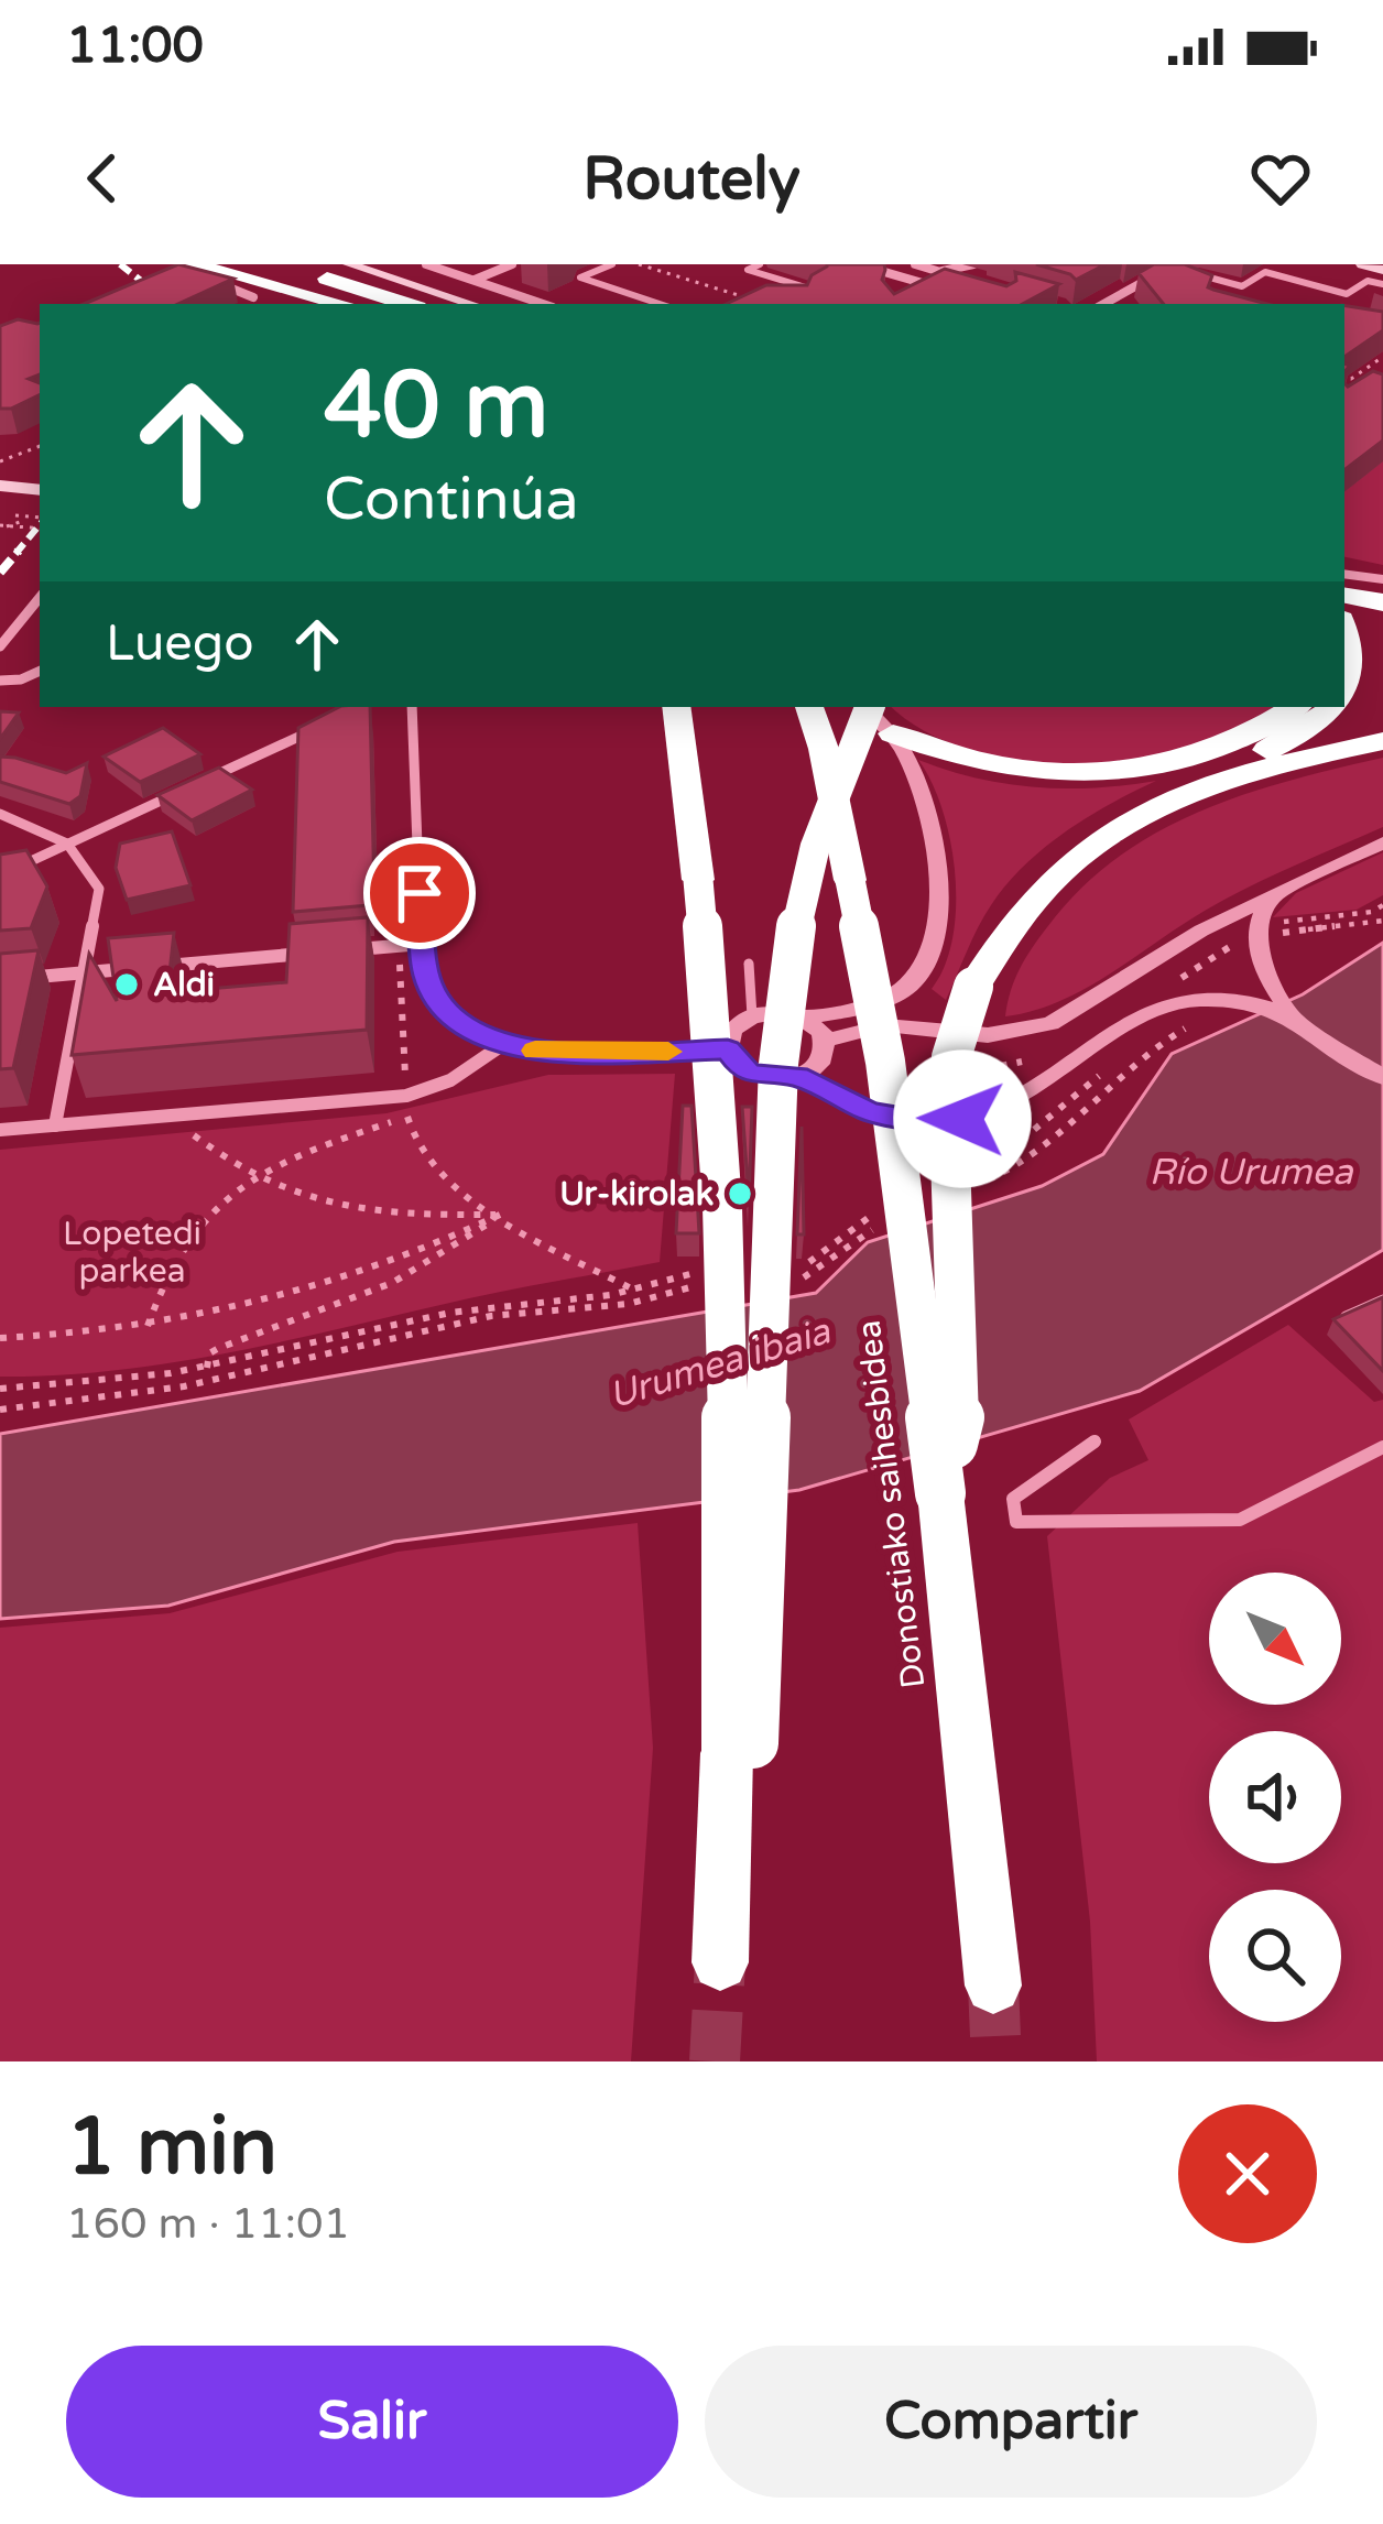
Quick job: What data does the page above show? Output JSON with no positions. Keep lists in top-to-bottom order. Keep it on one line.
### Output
{"streets":{"highway":["Donostiako saihesbidea"]},"water":["Río Urumea","Urumea ibaia"],"parks":["Lopetedi parkea"],"places":["Aldi","Ur-kirolak"],"north":"bottom right","page":{"status":"11:00","header":"Routely","turn":["40 m","Continúa"],"then":"Luego","heading":["1 min","160 m · 11:01"],"buttons":["Salir","Compartir"]}}
